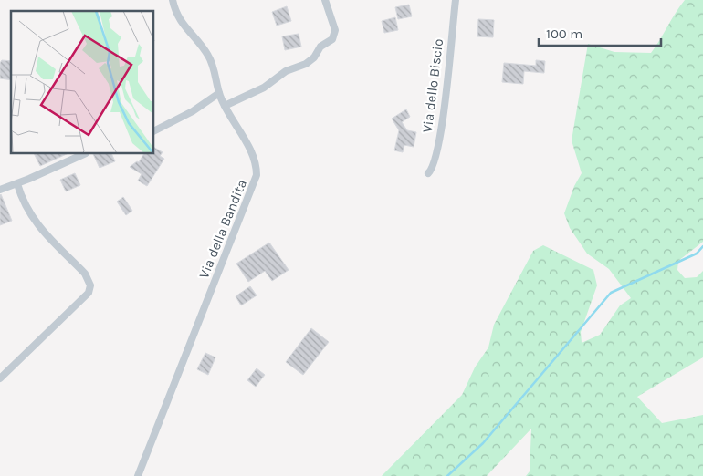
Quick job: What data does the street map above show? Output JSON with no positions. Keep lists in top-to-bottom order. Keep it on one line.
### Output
{"streets":{"street":["Via dello Biscio","Via della Bandita"]},"scale_bar":"100 m"}
